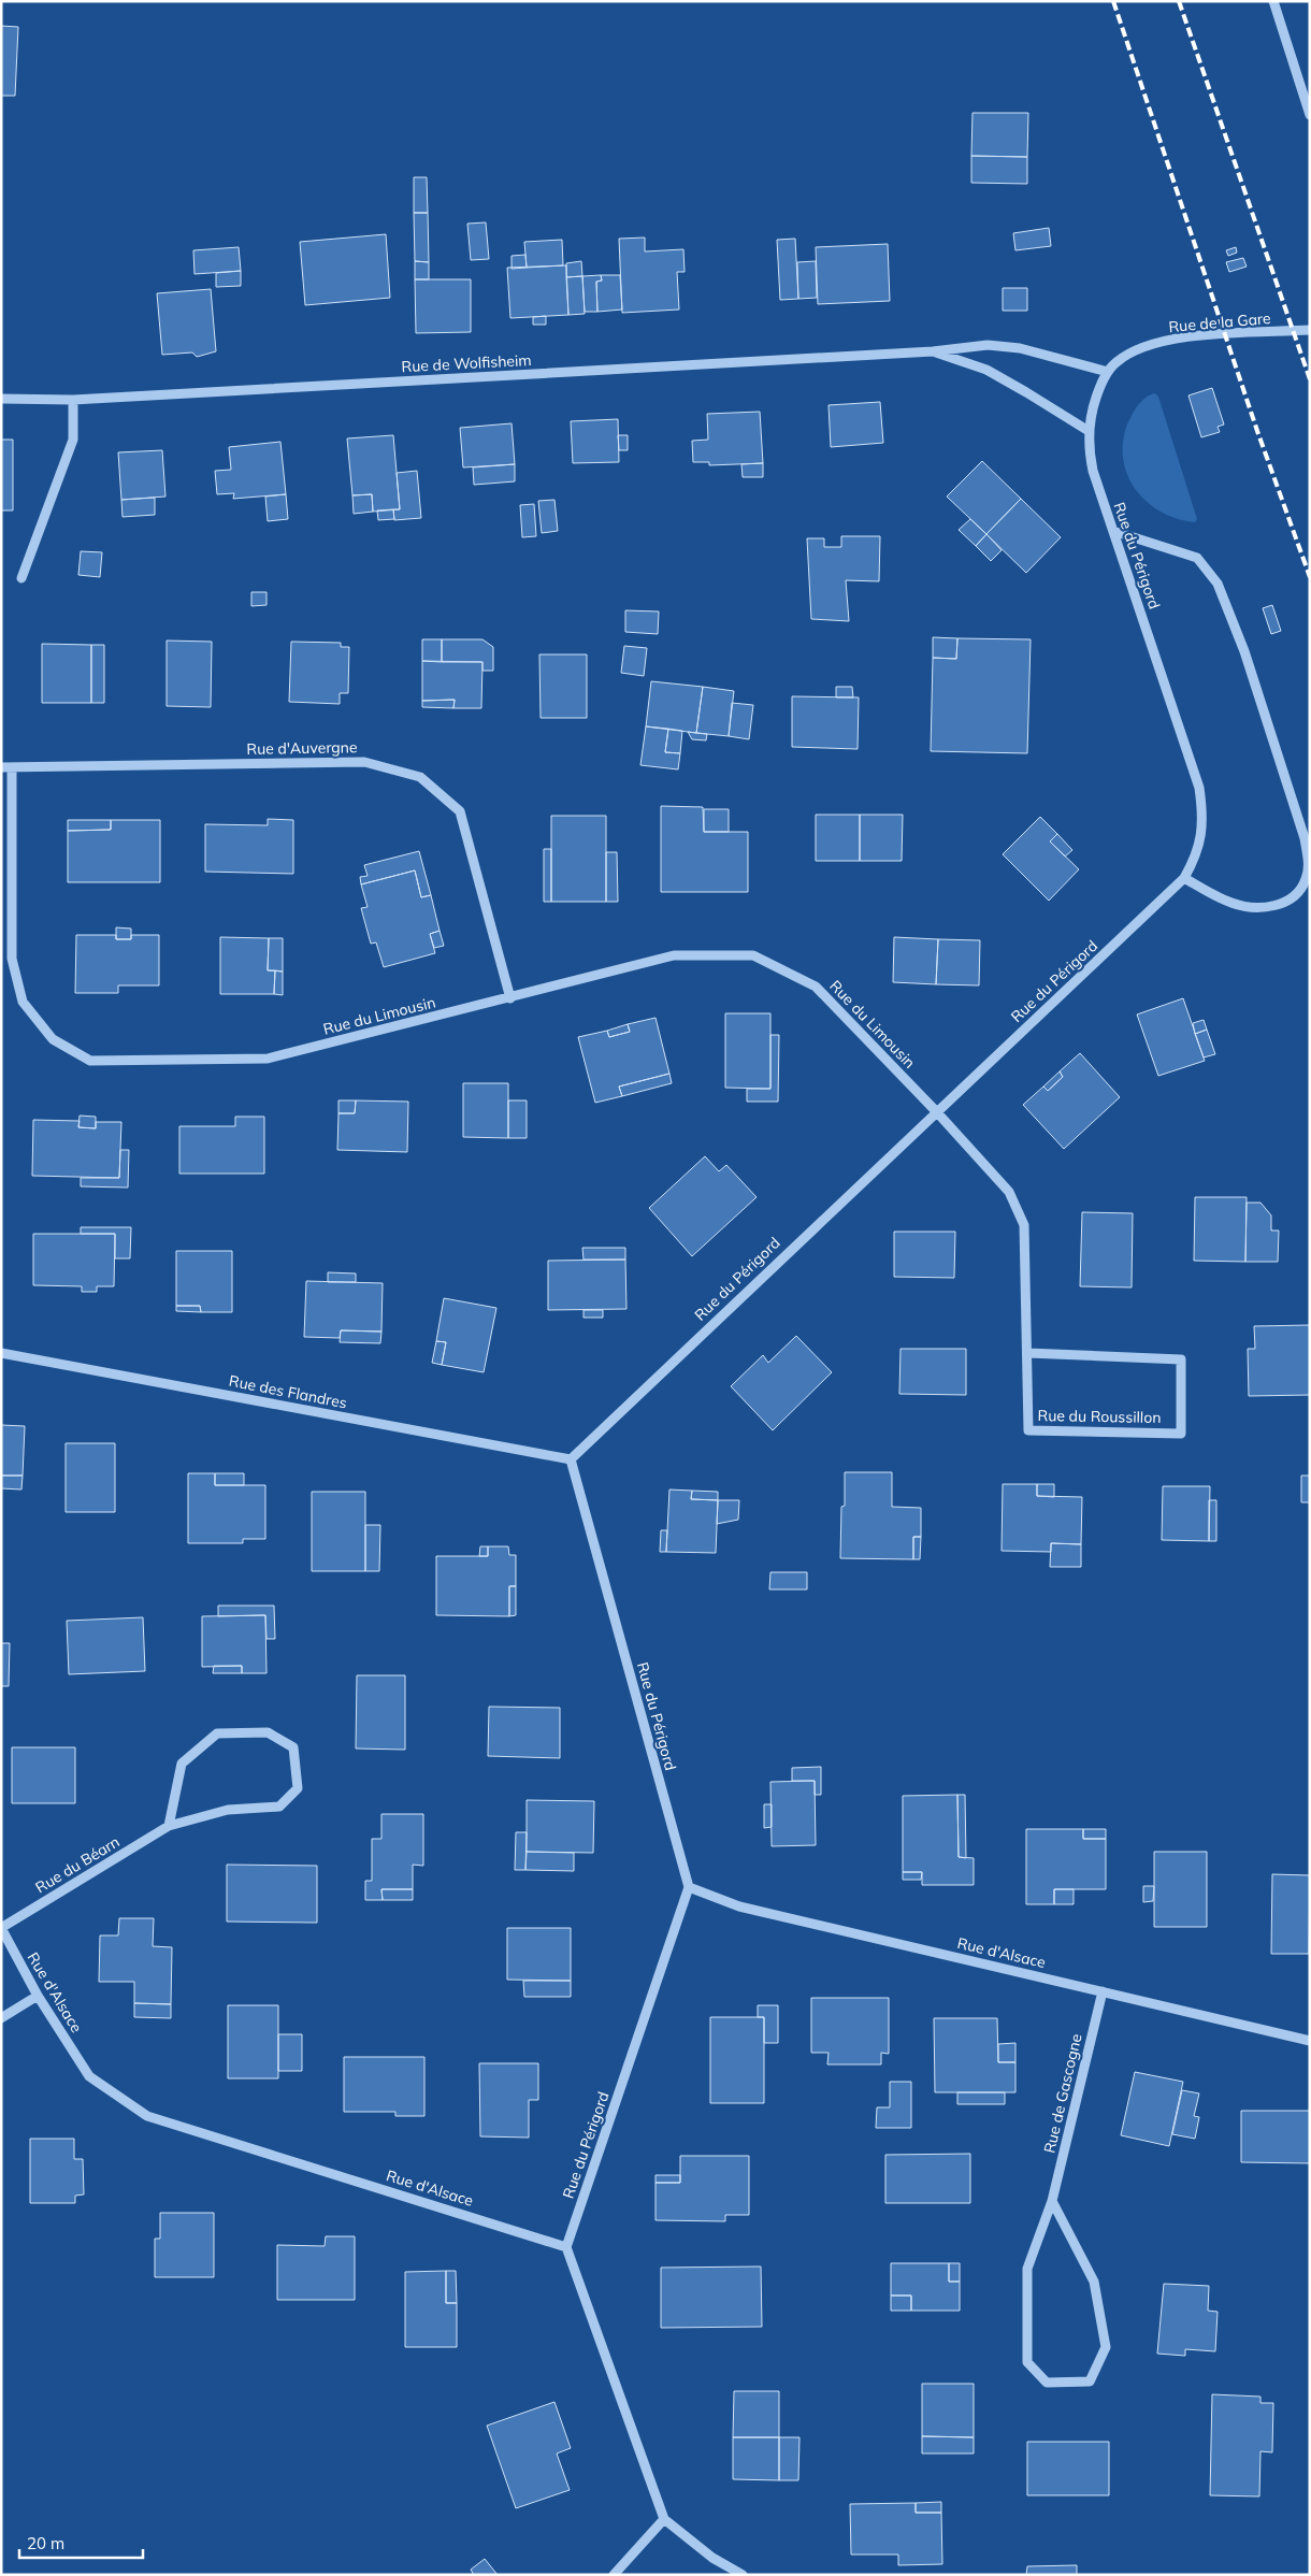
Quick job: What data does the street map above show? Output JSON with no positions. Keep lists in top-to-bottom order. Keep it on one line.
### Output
{"streets":{"street":["Rue de la Gare","Rue de Wolfisheim","Rue du Périgord","Rue d'Auvergne","Rue du Limousin","Rue des Flandres","Rue du Roussillon","Rue du Béarn","Rue d'Alsace","Rue de Gascogne"]},"crossings":[["Rue de la Gare","Rue de Wolfisheim"],["Rue de la Gare","Rue du Périgord"],["Rue de Wolfisheim","Rue du Périgord"],["Rue du Périgord","Rue du Limousin"],["Rue du Périgord","Rue des Flandres"],["Rue du Périgord","Rue du Roussillon"],["Rue du Périgord","Rue d'Alsace"],["Rue d'Auvergne","Rue du Limousin"],["Rue du Limousin","Rue du Roussillon"],["Rue du Béarn","Rue d'Alsace"],["Rue d'Alsace","Rue de Gascogne"]],"scale_bar":"20 m"}
